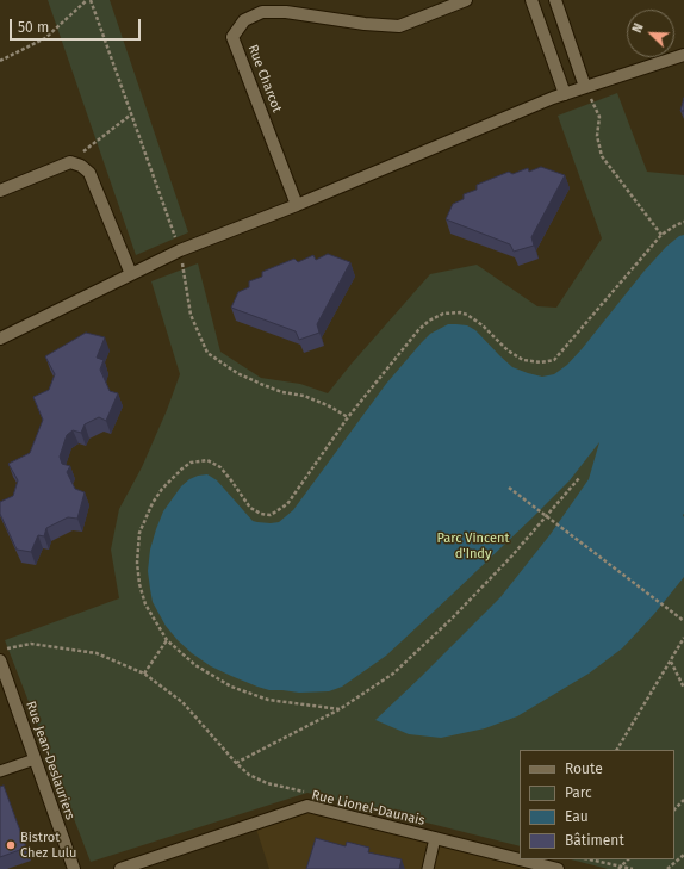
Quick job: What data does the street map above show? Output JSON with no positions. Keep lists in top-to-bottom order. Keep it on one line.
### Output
{"streets":{"street":["Rue Charcot","Rue Jean-Deslauriers","Rue Lionel-Daunais"]},"parks":["Parc Vincent d'Indy"],"places":["Bistrot Chez Lulu"],"legend":["Route","Parc","Eau","Bâtiment"],"scale_bar":"50 m","north":"top left"}
